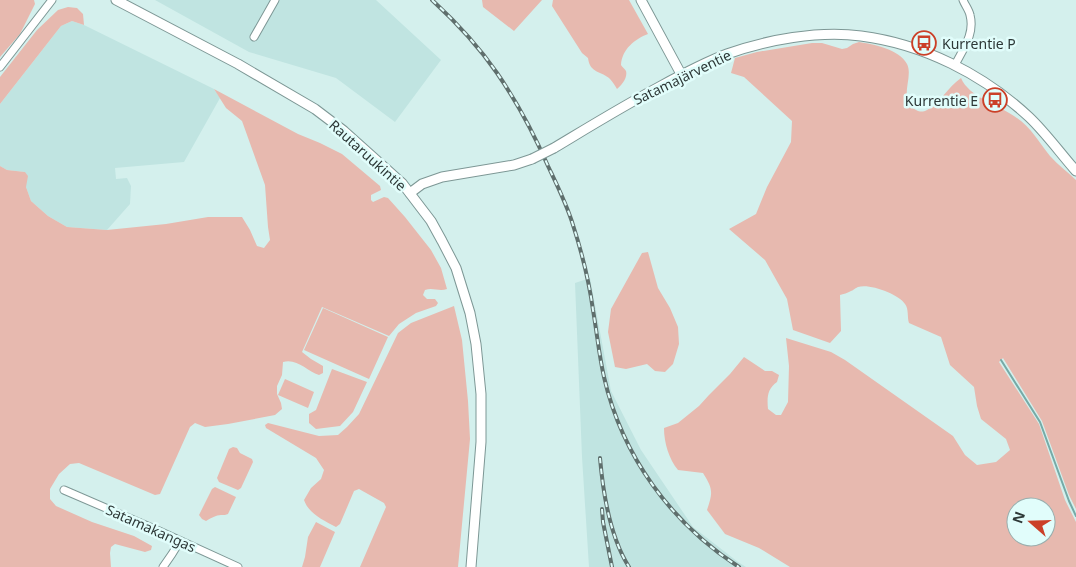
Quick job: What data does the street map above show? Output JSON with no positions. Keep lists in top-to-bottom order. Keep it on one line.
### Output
{"streets":{"street":["Satamajärventie","Rautaruukintie","Satamakangas"]},"crossings":[["Satamajärventie","Rautaruukintie"]],"places":{"bus stop":["Kurrentie P","Kurrentie E"]},"north":"left"}
